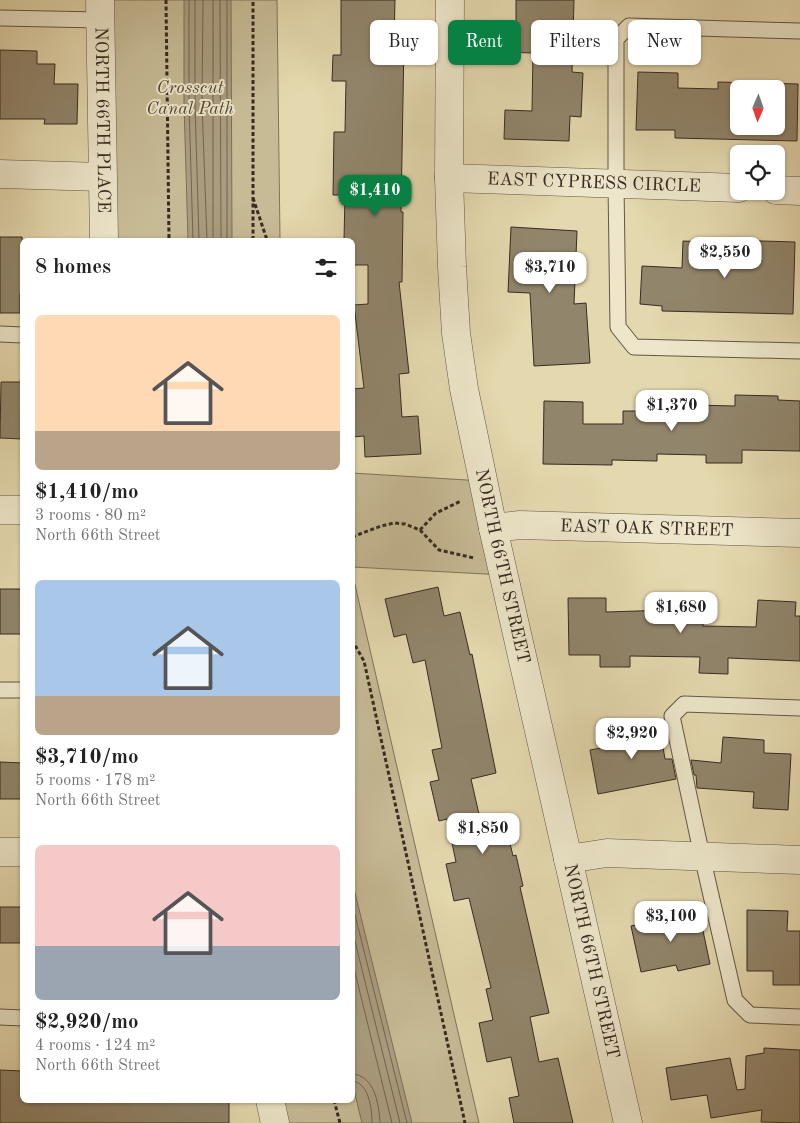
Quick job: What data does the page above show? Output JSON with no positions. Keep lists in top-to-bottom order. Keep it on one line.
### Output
{"streets":{"street":["NORTH 66TH PLACE","EAST CYPRESS CIRCLE","EAST OAK STREET","NORTH 66TH STREET"]},"crossings":[["EAST CYPRESS CIRCLE","NORTH 66TH STREET"],["EAST OAK STREET","NORTH 66TH STREET"]],"parks":["Crosscut Canal Path"],"north":"bottom","page":{"chip":["Buy","Rent","Filters","New"],"price":["$1,410","$2,550","$3,710","$1,370","$1,680","$2,920","$1,850","$3,100"],"heading":"8 homes","list":[{"name":"$1,410/mo","note":"3 rooms · 80 m² · North 66th Street"},{"name":"$3,710/mo","note":"5 rooms · 178 m² · North 66th Street"},{"name":"$2,920/mo","note":"4 rooms · 124 m² · North 66th Street"}]}}
